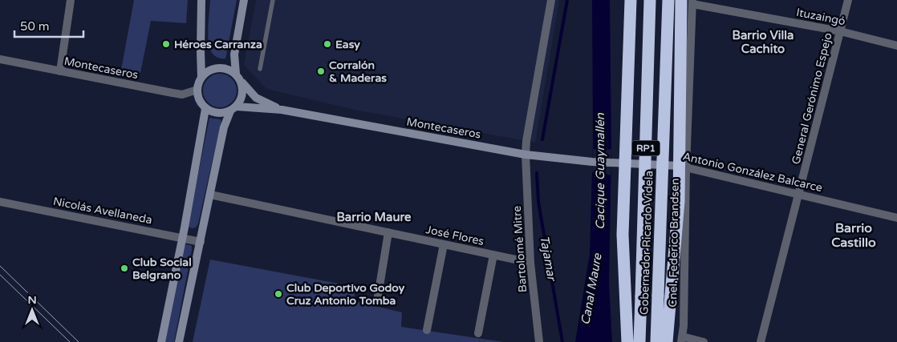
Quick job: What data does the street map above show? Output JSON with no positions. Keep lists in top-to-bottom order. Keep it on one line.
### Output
{"streets":{"highway":["RP1","Gobernador Ricardo Videla"],"main road":["Montecaseros","Antonio González Balcarce"],"street":["Ituzaingó","General Gerónimo Espejo","Nicolás Avellaneda","José Flores","Cnel. Federico Brandsen","Bartolomé Mitre"]},"crossings":[["Ituzaingó","General Gerónimo Espejo"],["Montecaseros","Antonio González Balcarce"],["Montecaseros","Bartolomé Mitre"],["General Gerónimo Espejo","Antonio González Balcarce"],["Antonio González Balcarce","Cnel. Federico Brandsen"],["José Flores","Bartolomé Mitre"]],"districts":["Barrio Villa Cachito","Barrio Maure","Barrio Castillo"],"water":["Cacique Guaymallén","Tajamar","Canal Maure"],"places":["Héroes Carranza","Easy","Corralón & Maderas","Club Social Belgrano","Club Deportivo Godoy Cruz Antonio Tomba"],"scale_bar":"50 m","north":"top"}
